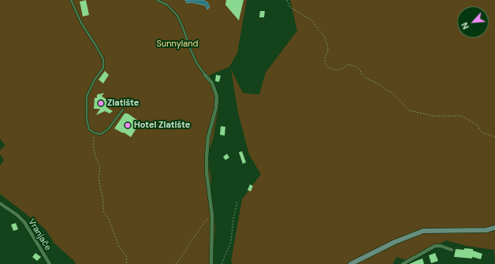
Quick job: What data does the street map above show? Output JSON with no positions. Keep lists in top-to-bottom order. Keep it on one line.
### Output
{"streets":{"street":["Vranjače"]},"parks":["Sunnyland"],"places":["Zlatište","Hotel Zlatište"],"north":"bottom left"}
